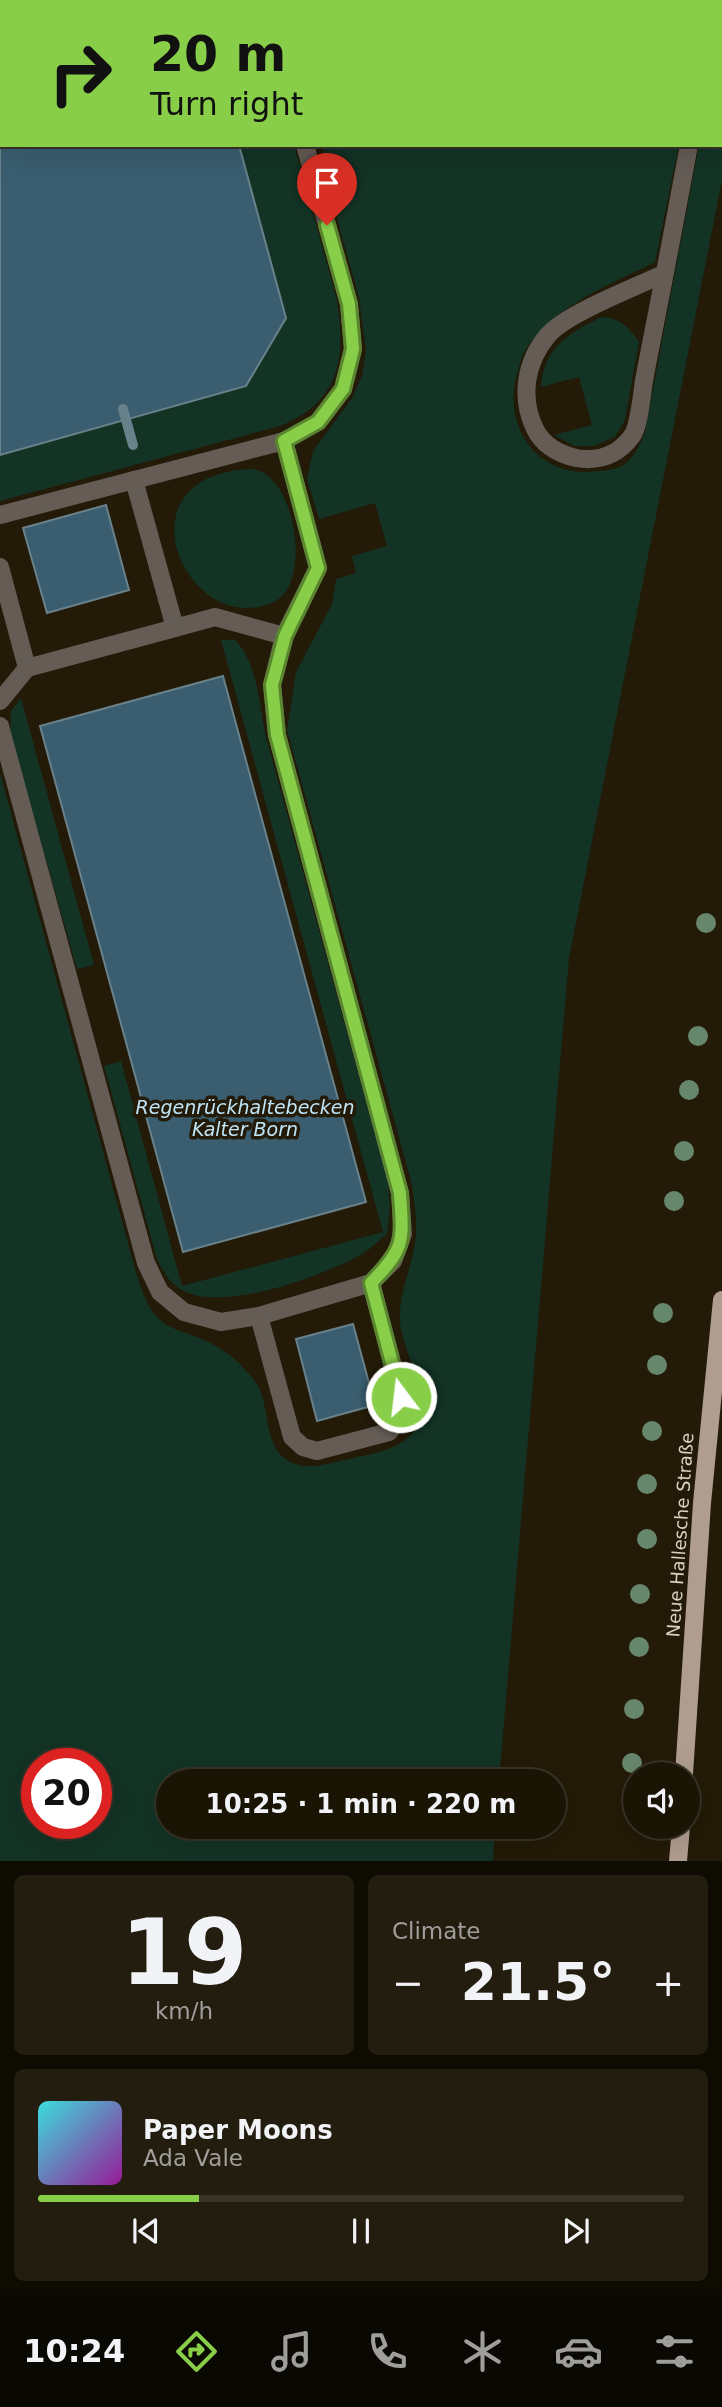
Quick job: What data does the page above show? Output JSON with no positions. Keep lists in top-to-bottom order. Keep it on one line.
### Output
{"streets":{"main road":["Neue Hallesche Straße"]},"water":["Regenrückhaltebecken Kalter Born"],"page":{"turn":["20 m","Turn right"],"limit":"20","trip":"10:25 · 1 min · 220 m","tile":[["19","km/h"],"Climate"],"heat":["−","21.5°","+"],"song":["Paper Moons","Ada Vale"],"tabs":"10:24"}}
